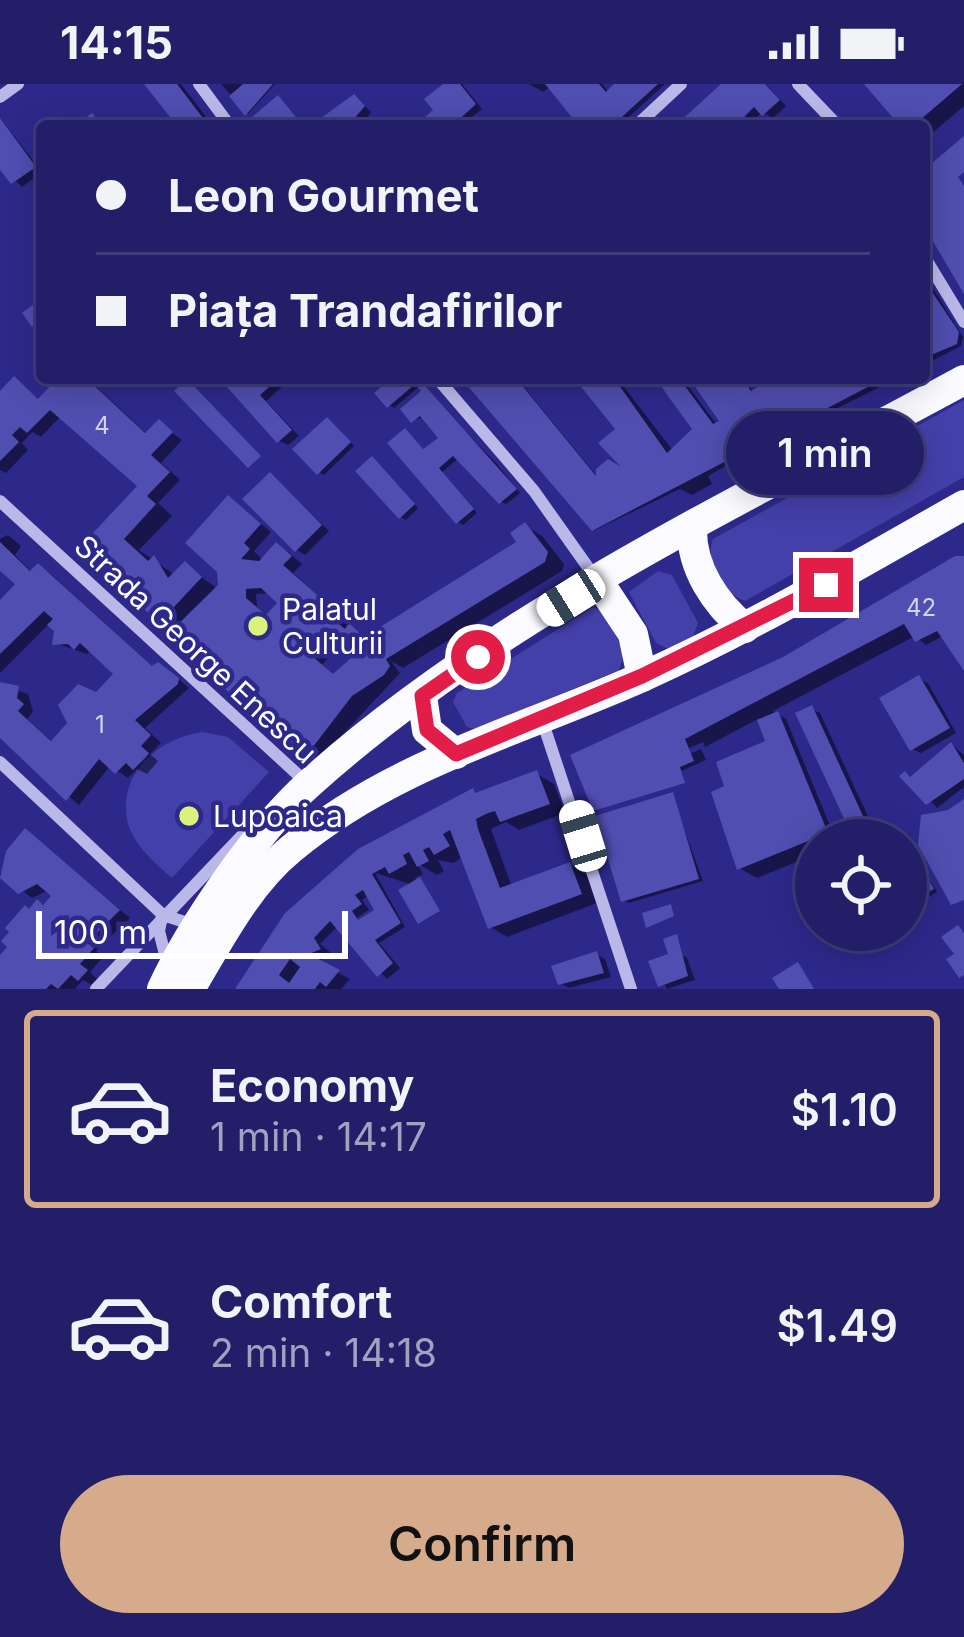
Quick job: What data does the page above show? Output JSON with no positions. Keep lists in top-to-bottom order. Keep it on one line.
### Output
{"streets":{"street":["Strada George Enescu"]},"places":["Palatul Culturii","Lupoaica"],"house_numbers":["4","42","1"],"scale_bar":"100 m","page":{"status":"14:15","banner":["Leon Gourmet","Piața Trandafirilor"],"bubble":"1 min","scale":"100 m","list":[{"name":"Economy","note":"1 min · 14:17","value":"$1.10"},{"name":"Comfort","note":"2 min · 14:18","value":"$1.49"}],"buttons":"Confirm"}}
